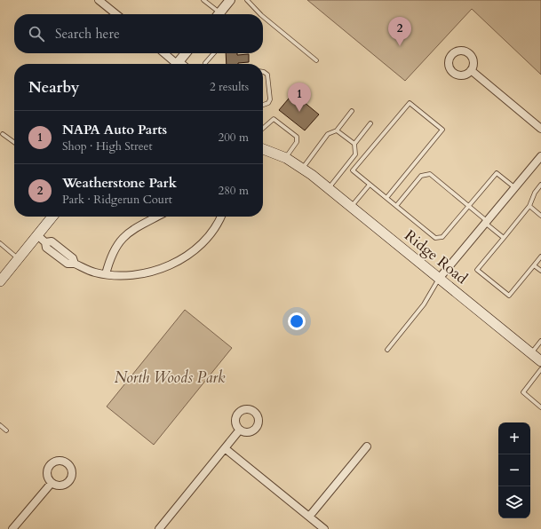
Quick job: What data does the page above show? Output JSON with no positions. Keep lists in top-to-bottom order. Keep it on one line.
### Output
{"streets":{"main road":["Ridge Road"]},"parks":["North Woods Park"],"page":{"search":"Search here","pins":["2","1"],"heading":["Nearby","2 results"],"list":[{"mark":"1","name":"NAPA Auto Parts","note":"Shop · High Street","value":"200 m"},{"mark":"2","name":"Weatherstone Park","note":"Park · Ridgerun Court","value":"280 m"}],"map_buttons":["+","−"]}}
